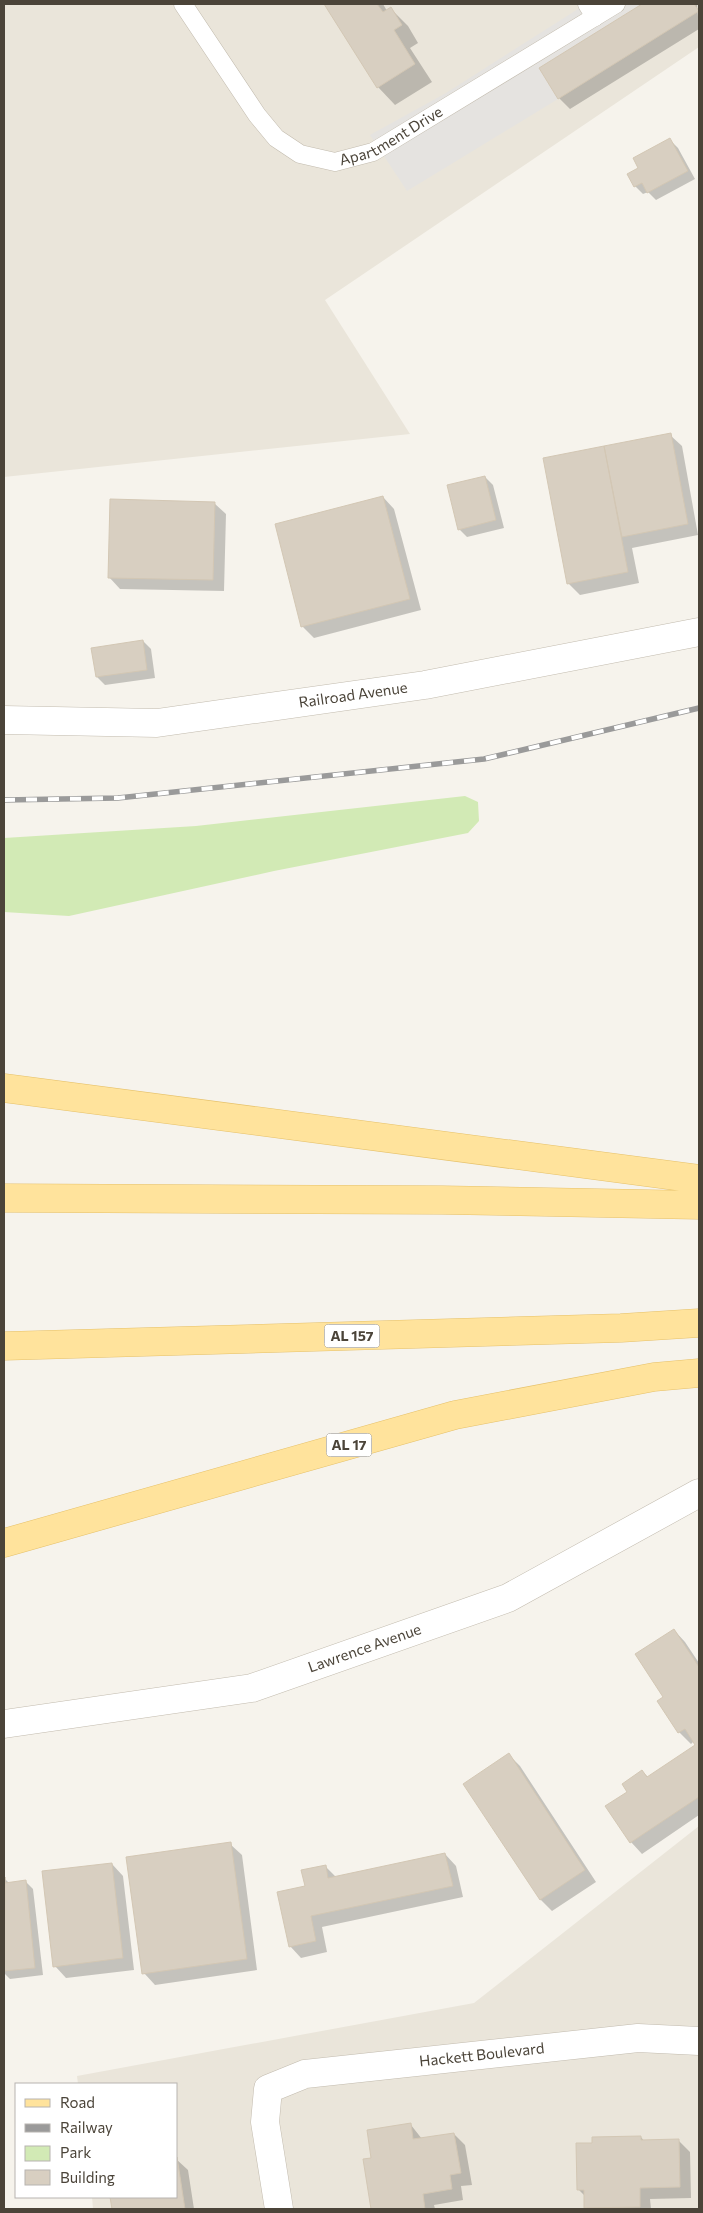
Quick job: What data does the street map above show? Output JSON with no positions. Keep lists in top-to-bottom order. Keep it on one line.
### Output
{"streets":{"main road":["AL 157","AL 17"],"street":["Railroad Avenue","Lawrence Avenue","Hackett Boulevard"],"lane":["Apartment Drive"]},"legend":["Road","Railway","Park","Building"]}
